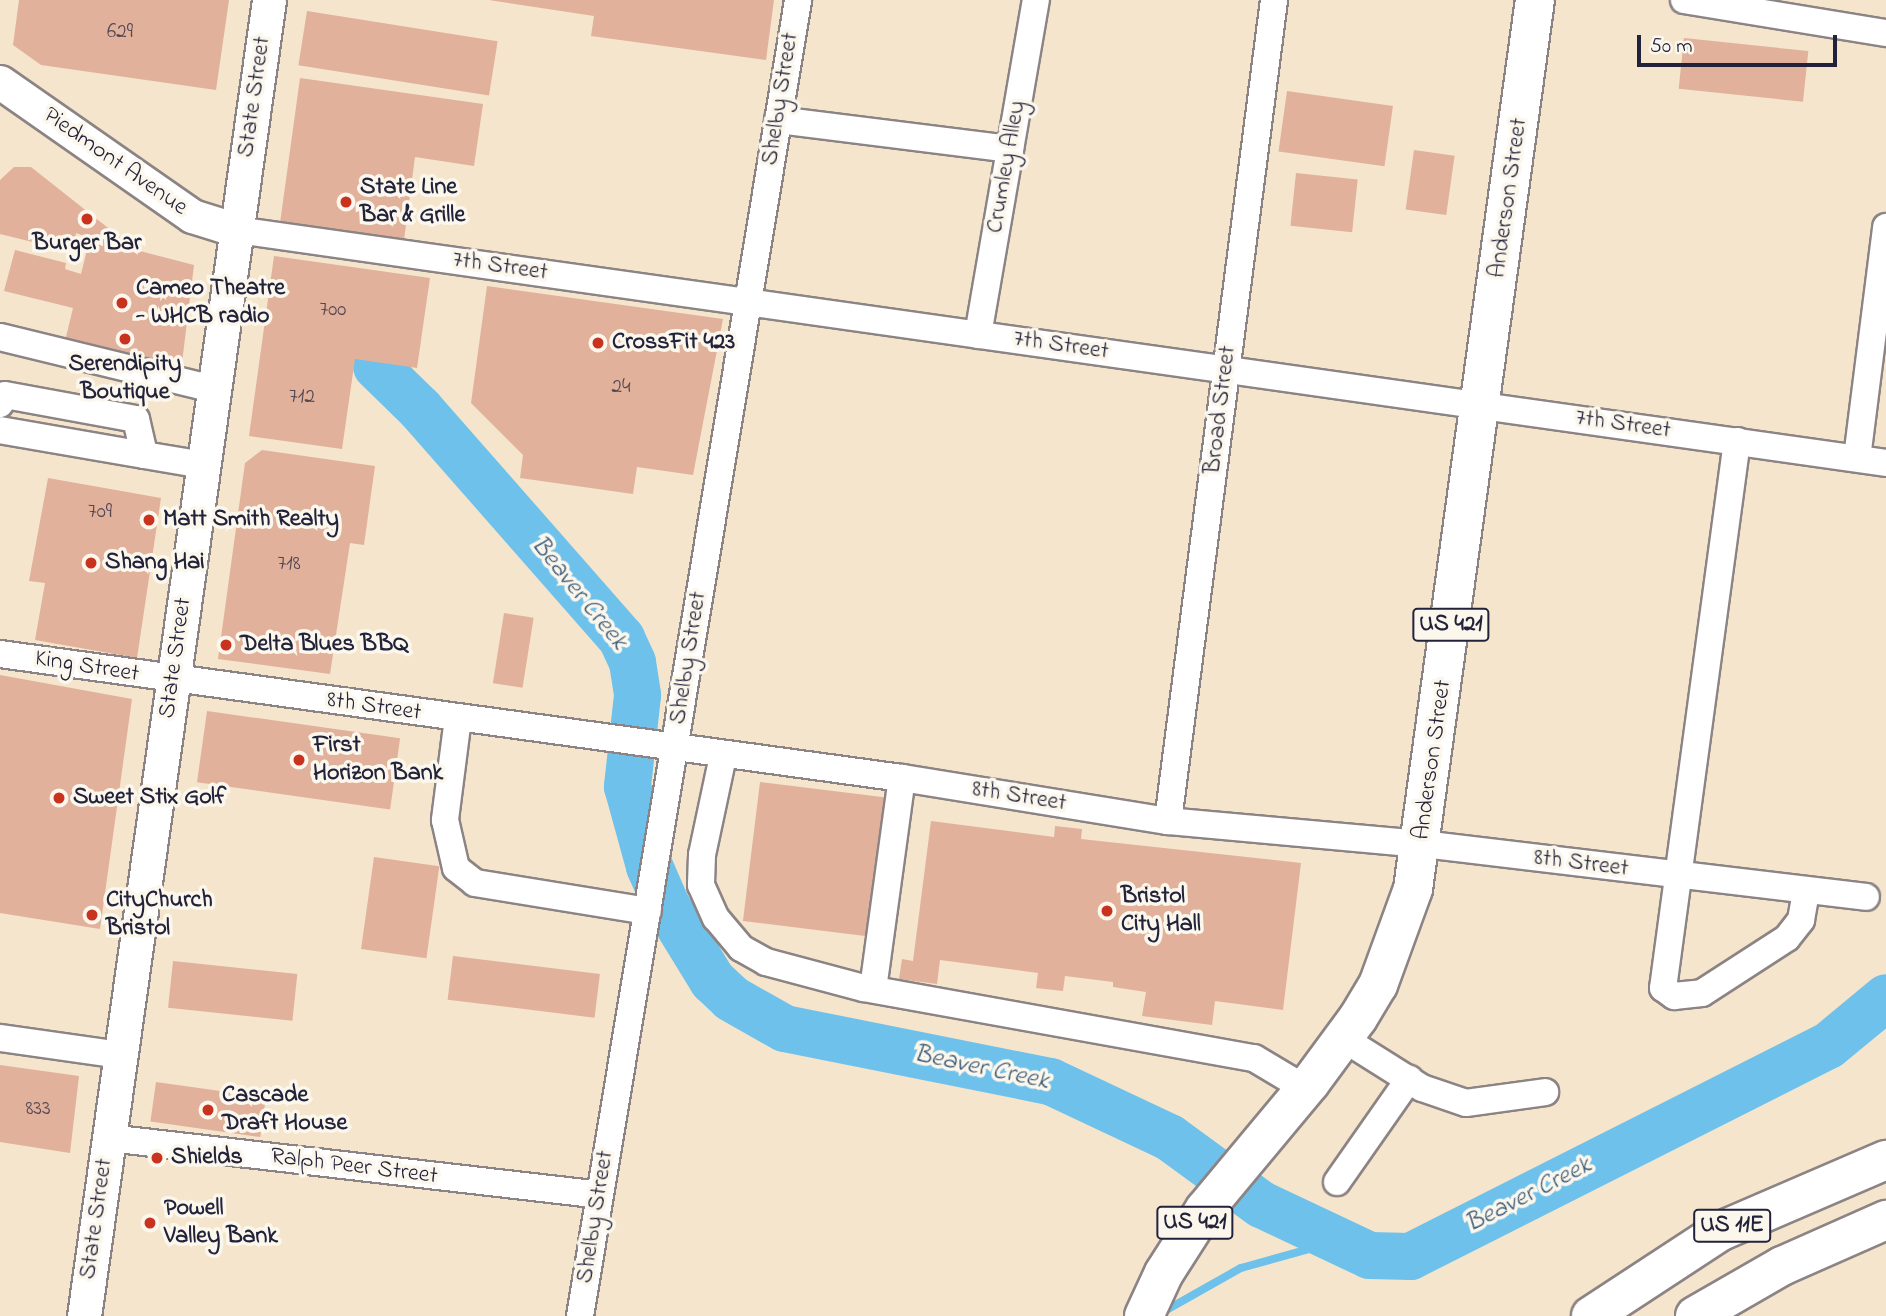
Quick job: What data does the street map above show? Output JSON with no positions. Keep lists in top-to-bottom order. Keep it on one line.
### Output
{"streets":{"highway":["Anderson Street","US 421","US 11E"],"main road":["State Street","Piedmont Avenue"],"street":["Shelby Street","Crumley Alley","7th Street","Broad Street","King Street","8th Street","Ralph Peer Street"]},"crossings":[["State Street","Piedmont Avenue"],["State Street","7th Street"],["State Street","King Street"],["State Street","8th Street"],["State Street","Ralph Peer Street"],["Shelby Street","7th Street"],["Shelby Street","8th Street"],["Shelby Street","Ralph Peer Street"],["Piedmont Avenue","7th Street"],["Crumley Alley","7th Street"],["Anderson Street","7th Street"],["Anderson Street","8th Street"],["7th Street","Broad Street"],["Broad Street","8th Street"],["King Street","8th Street"]],"water":["Beaver Creek"],"places":["State Line Bar & Grille","Burger Bar","Cameo Theatre - WHCB radio","Serendipity Boutique","CrossFit 423","Matt Smith Realty","Shang Hai","Delta Blues BBQ","First Horizon Bank","Sweet Stix Golf","Bristol City Hall","CityChurch Bristol","Cascade Draft House","Shields","Powell Valley Bank"],"house_numbers":["629","700","24","712","709","718","833"],"scale_bar":"50 m"}
